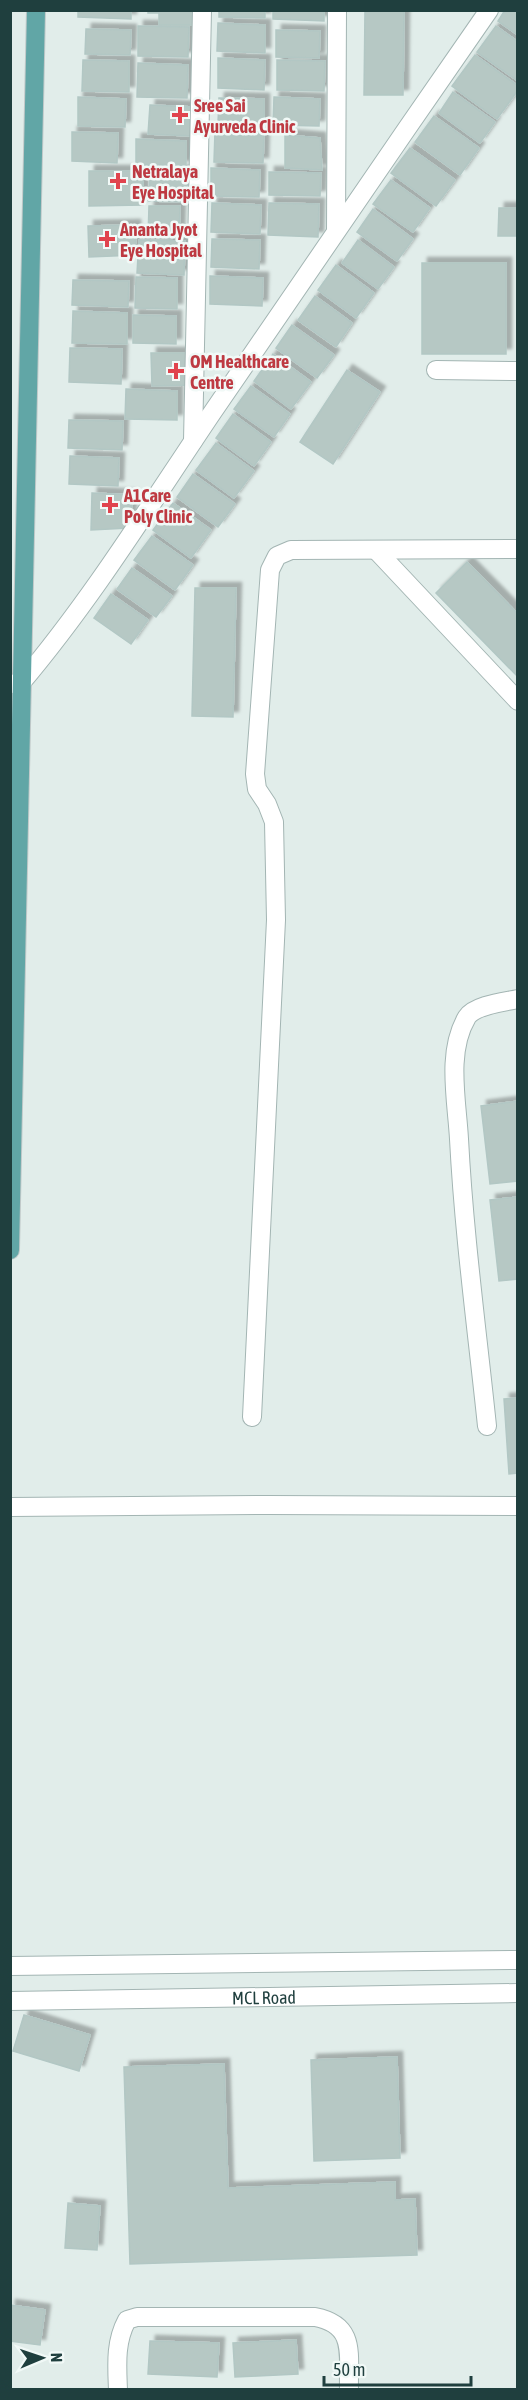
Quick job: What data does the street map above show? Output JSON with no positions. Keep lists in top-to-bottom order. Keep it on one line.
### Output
{"streets":{"street":["MCL Road"]},"places":{"health":["Sree Sai Ayurveda Clinic","Netralaya Eye Hospital","Ananta Jyot Eye Hospital","OM Healthcare Centre","A1Care Poly Clinic"]},"scale_bar":"50 m","north":"right"}
